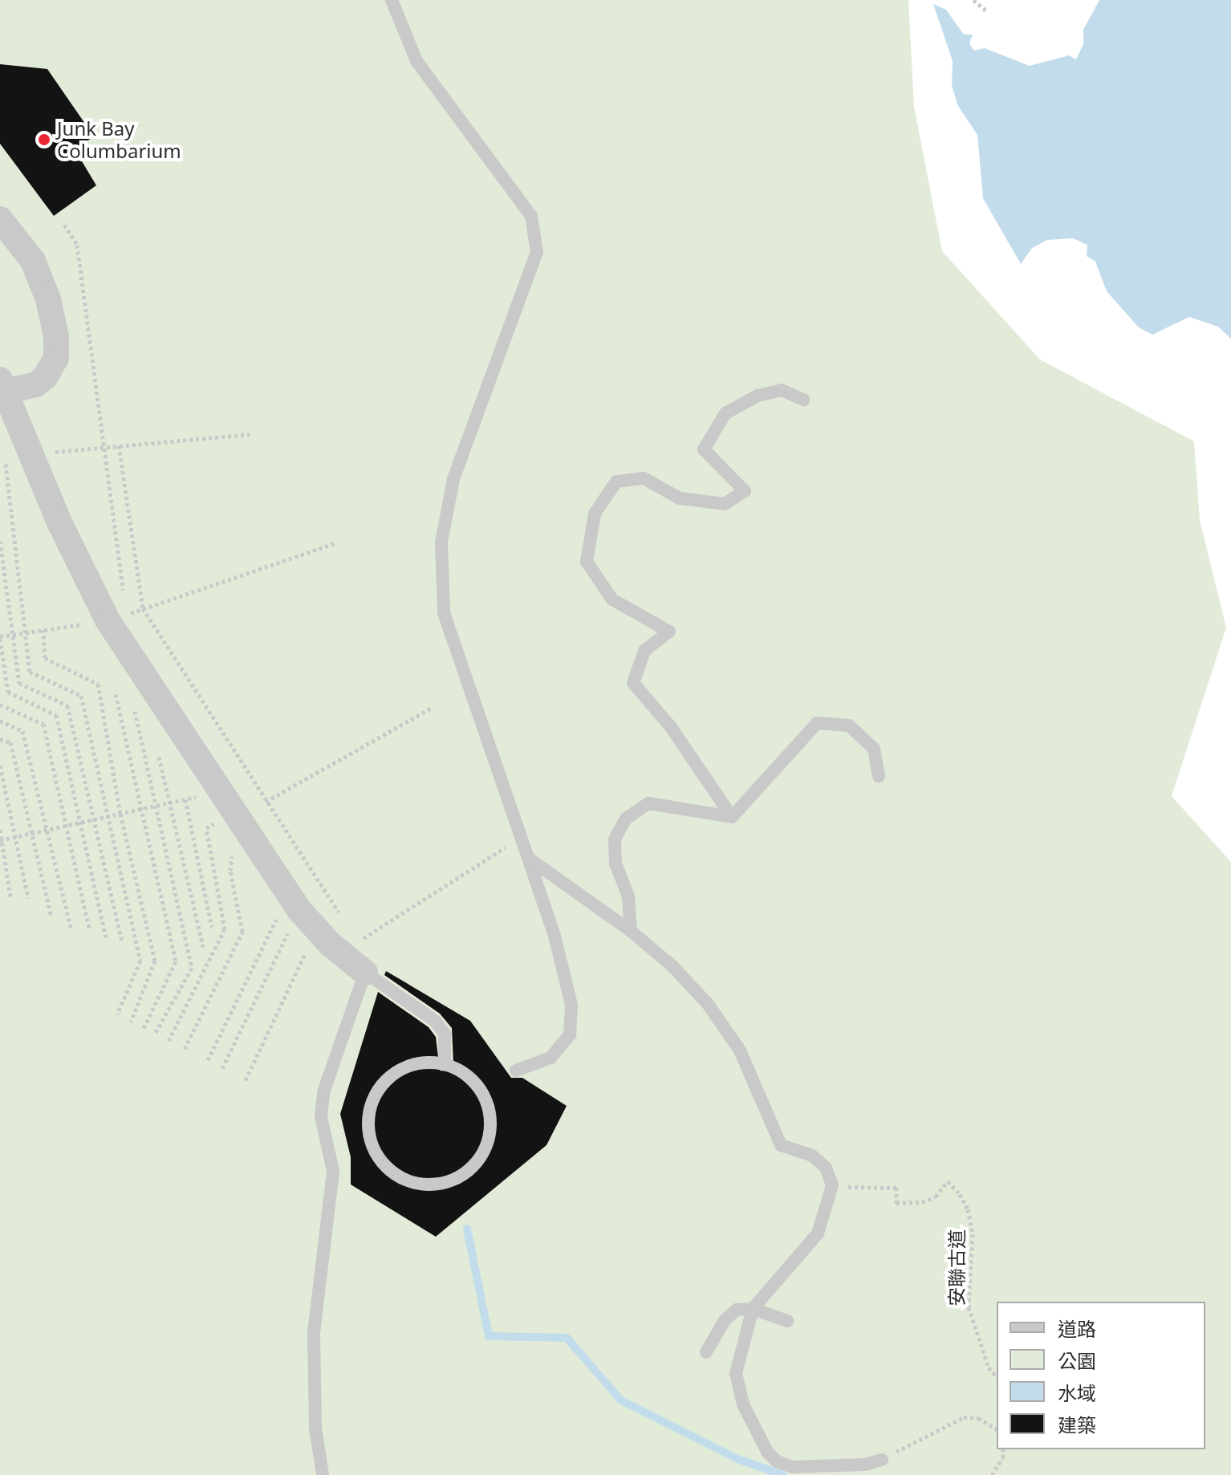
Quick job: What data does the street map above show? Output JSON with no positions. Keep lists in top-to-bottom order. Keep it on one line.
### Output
{"streets":{"path":["安聯古道"]},"places":["Junk Bay Columbarium"],"legend":["道路","公園","水域","建築"]}
